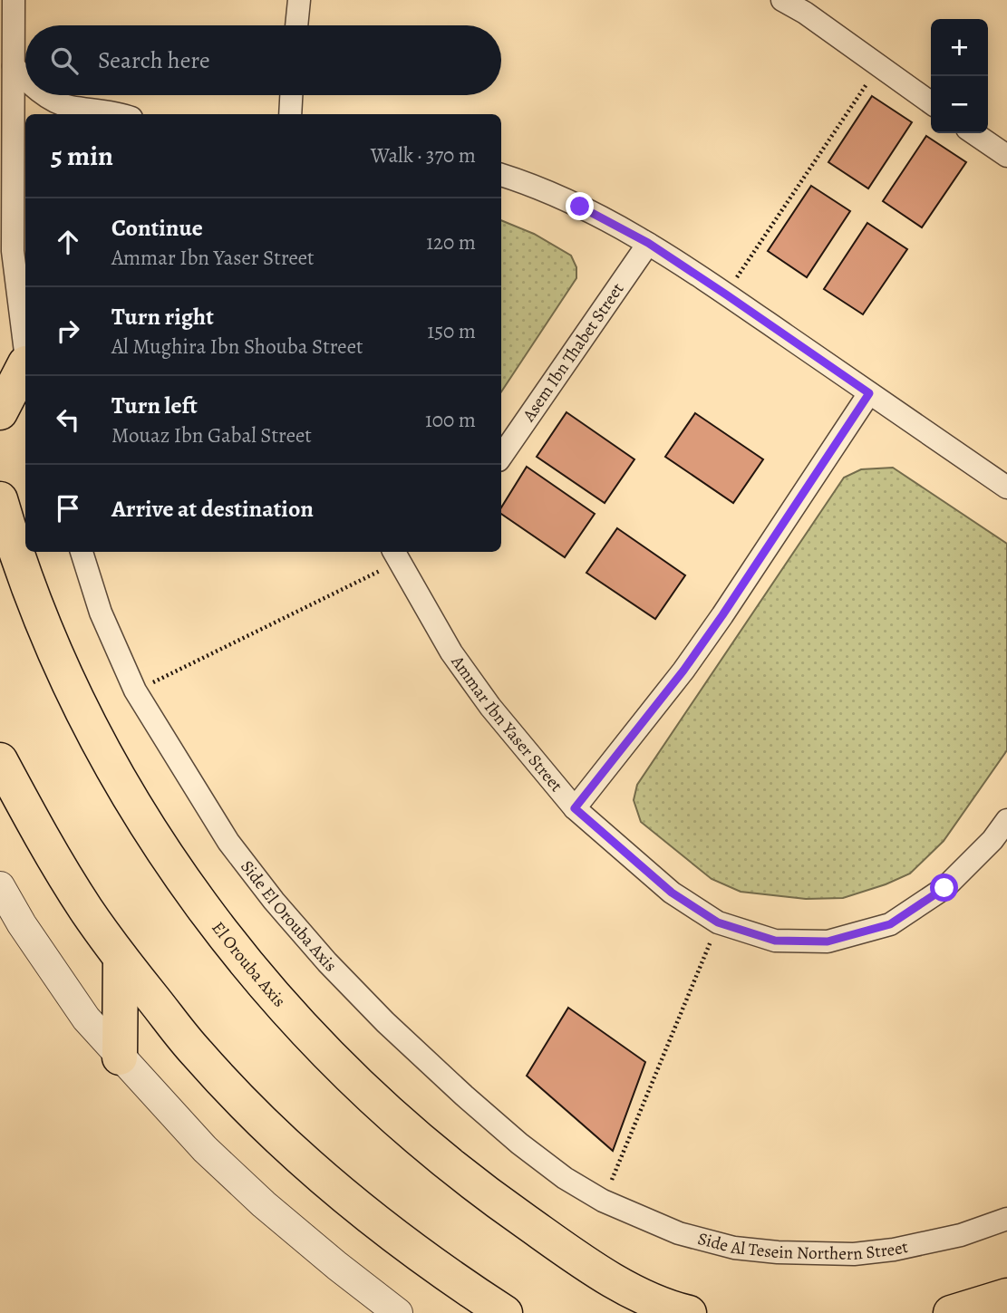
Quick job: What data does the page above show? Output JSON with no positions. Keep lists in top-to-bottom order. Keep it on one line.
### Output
{"streets":{"main road":["El Orouba Axis"],"street":["Asem Ibn Thabet Street","Ammar Ibn Yaser Street","Side El Orouba Axis","Side Al Tesein Northern Street"]},"crossings":[["Side El Orouba Axis","Side Al Tesein Northern Street"]],"page":{"map_buttons":["+","−"],"search":"Search here","heading":["5 min","Walk · 370 m"],"list":[["Continue","Ammar Ibn Yaser Street","120 m"],["Turn right","Al Mughira Ibn Shouba Street","150 m"],["Turn left","Mouaz Ibn Gabal Street","100 m"],"Arrive at destination"]}}
